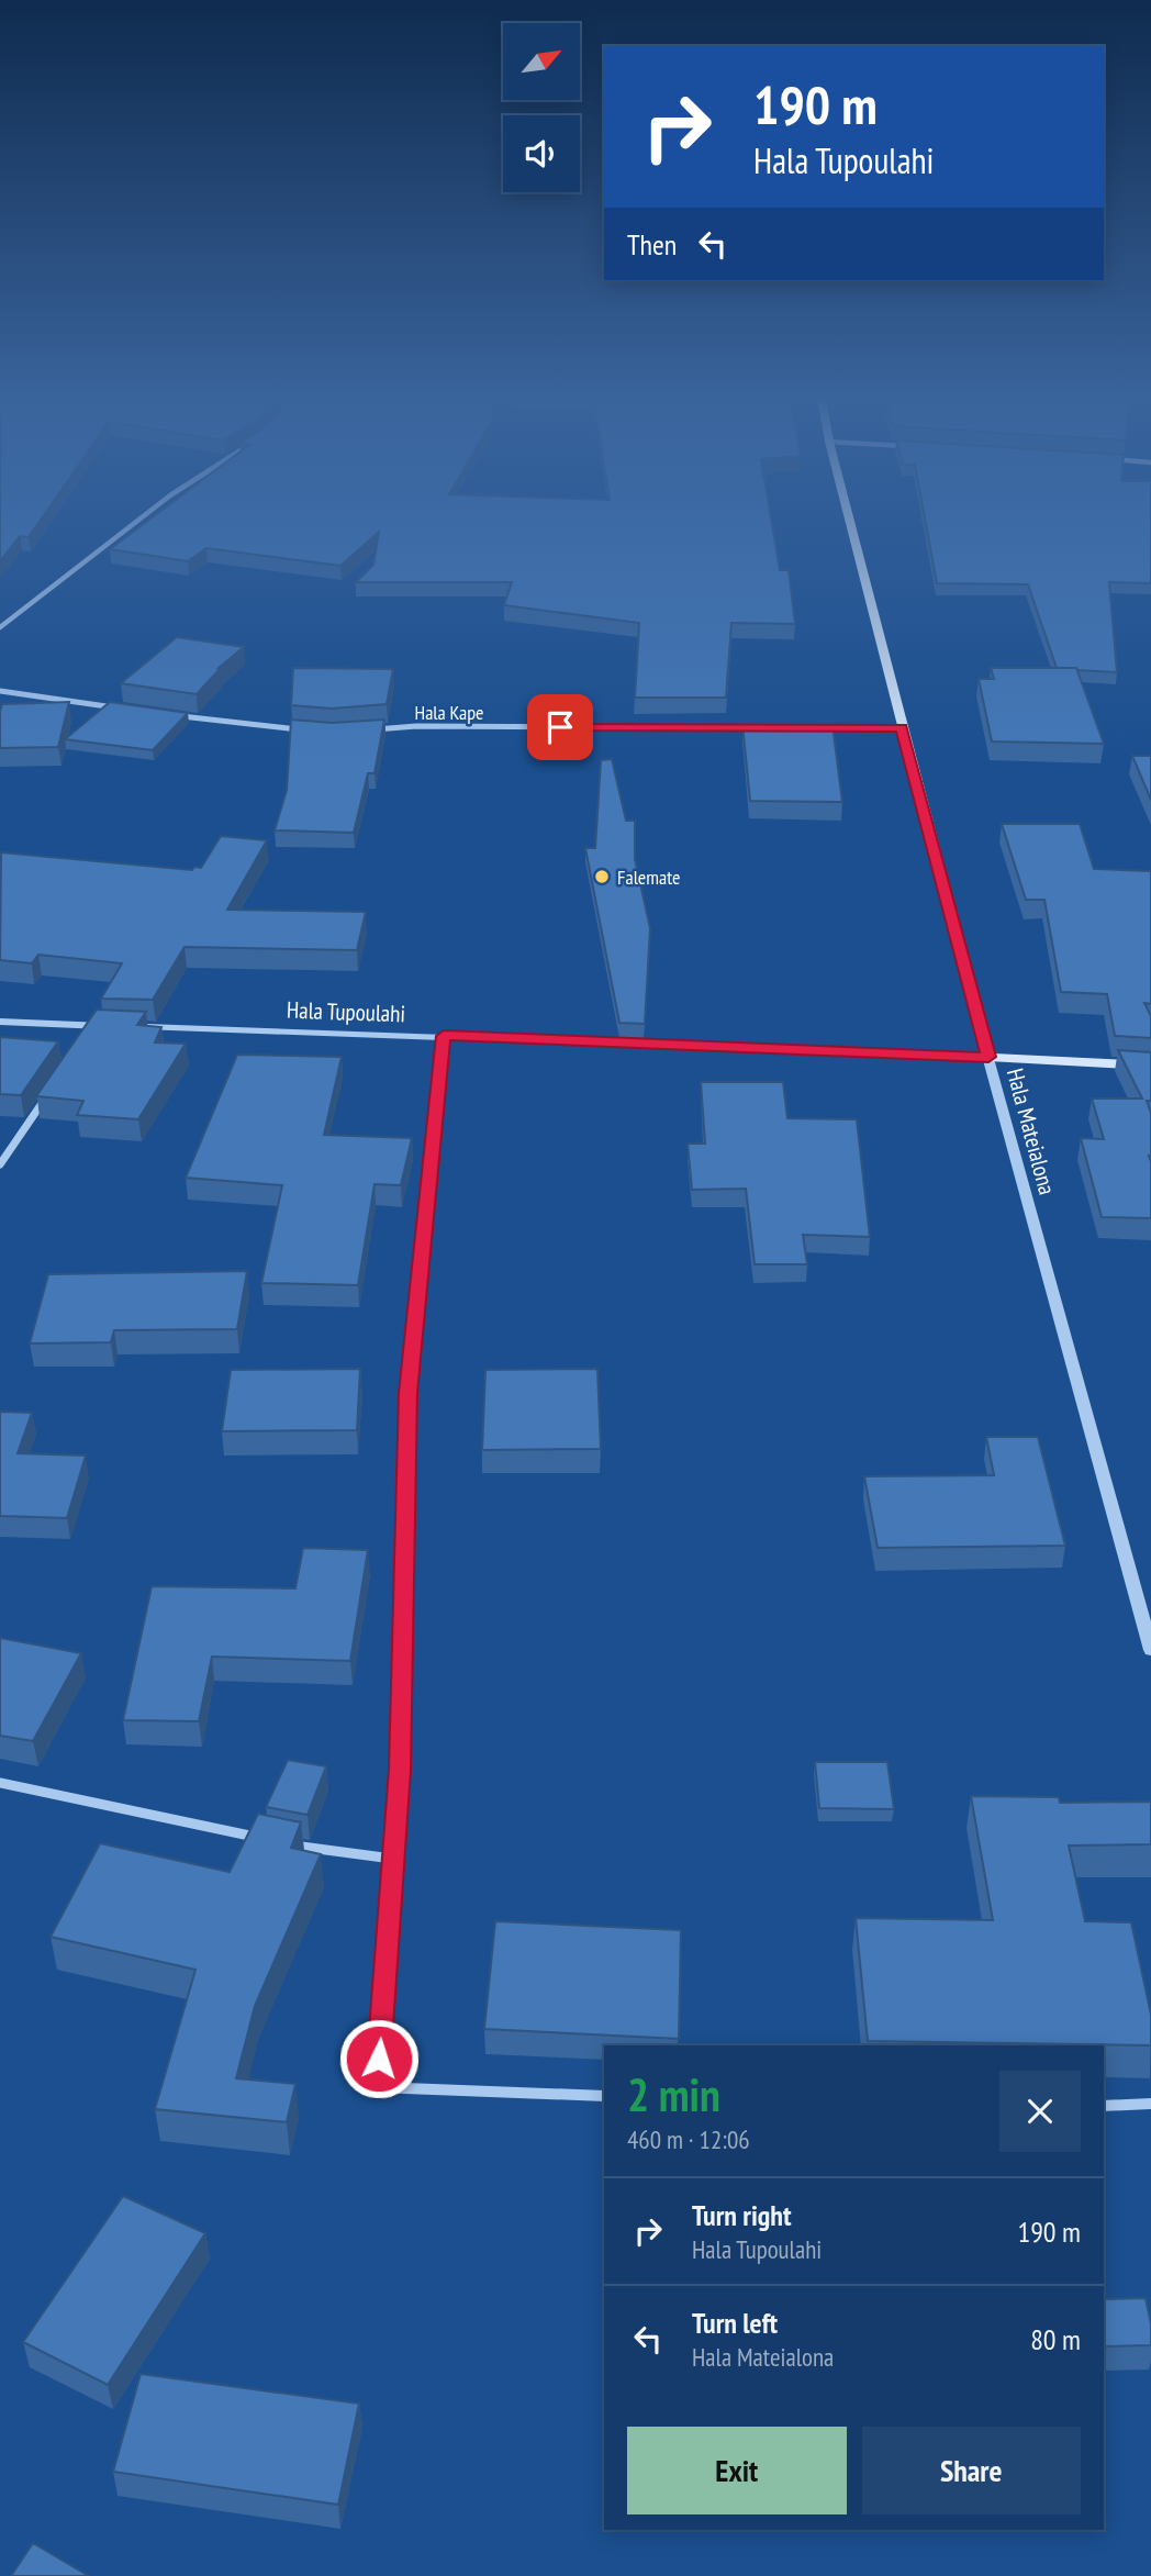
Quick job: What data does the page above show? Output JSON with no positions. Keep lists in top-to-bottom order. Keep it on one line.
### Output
{"streets":{"main road":["Hala Tupoulahi","Hala Mateialona"],"street":["Hala Kape"]},"crossings":[["Hala Tupoulahi","Hala Mateialona"]],"places":["Falemate"],"north":"top right","page":{"turn":["190 m","Hala Tupoulahi"],"then":"Then","heading":["2 min","460 m · 12:06"],"list":[{"name":"Turn right","note":"Hala Tupoulahi","value":"190 m"},{"name":"Turn left","note":"Hala Mateialona","value":"80 m"}],"buttons":["Exit","Share"]}}
